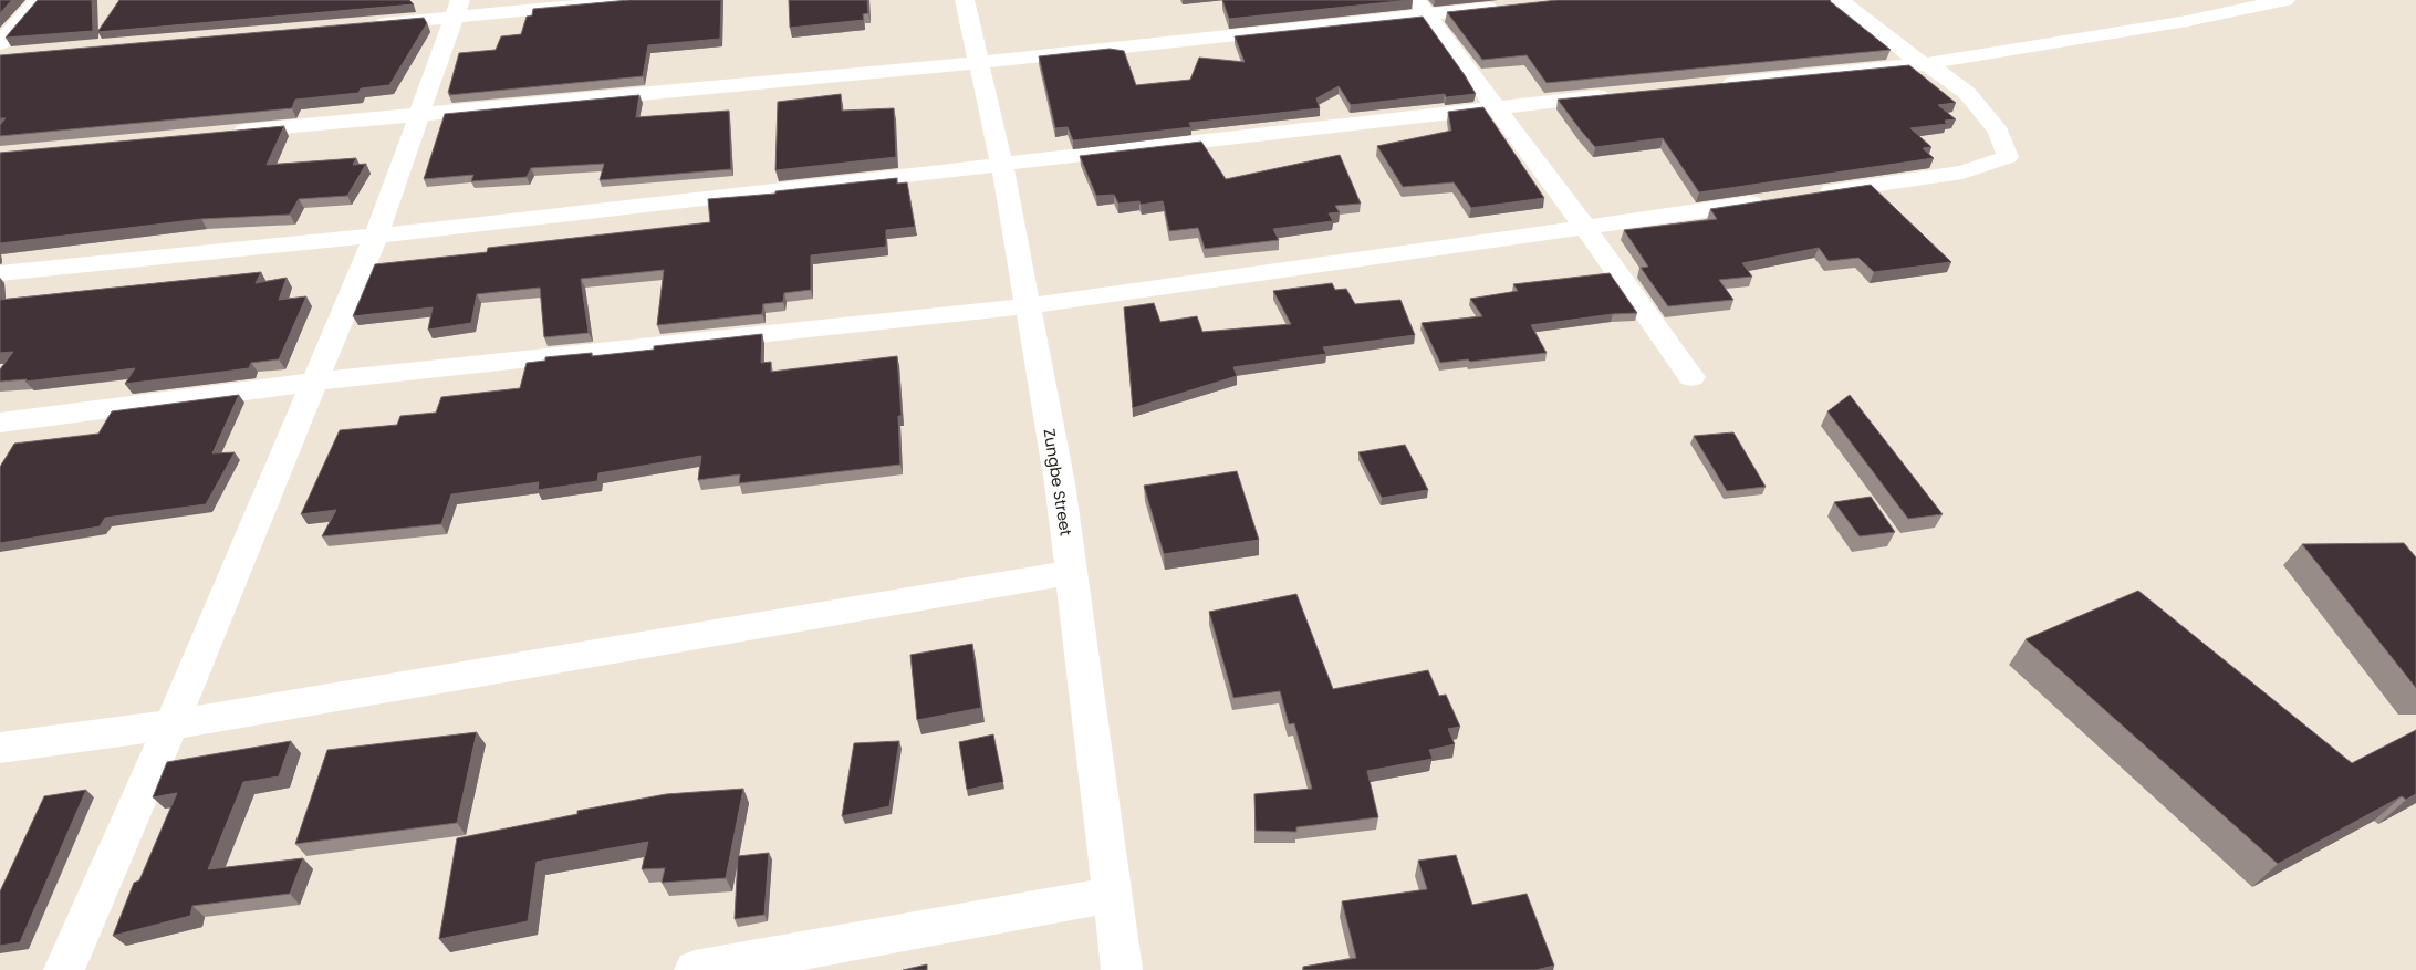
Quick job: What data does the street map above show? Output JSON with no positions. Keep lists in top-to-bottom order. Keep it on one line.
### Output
{"streets":{"street":["Zungbe Street"]}}
